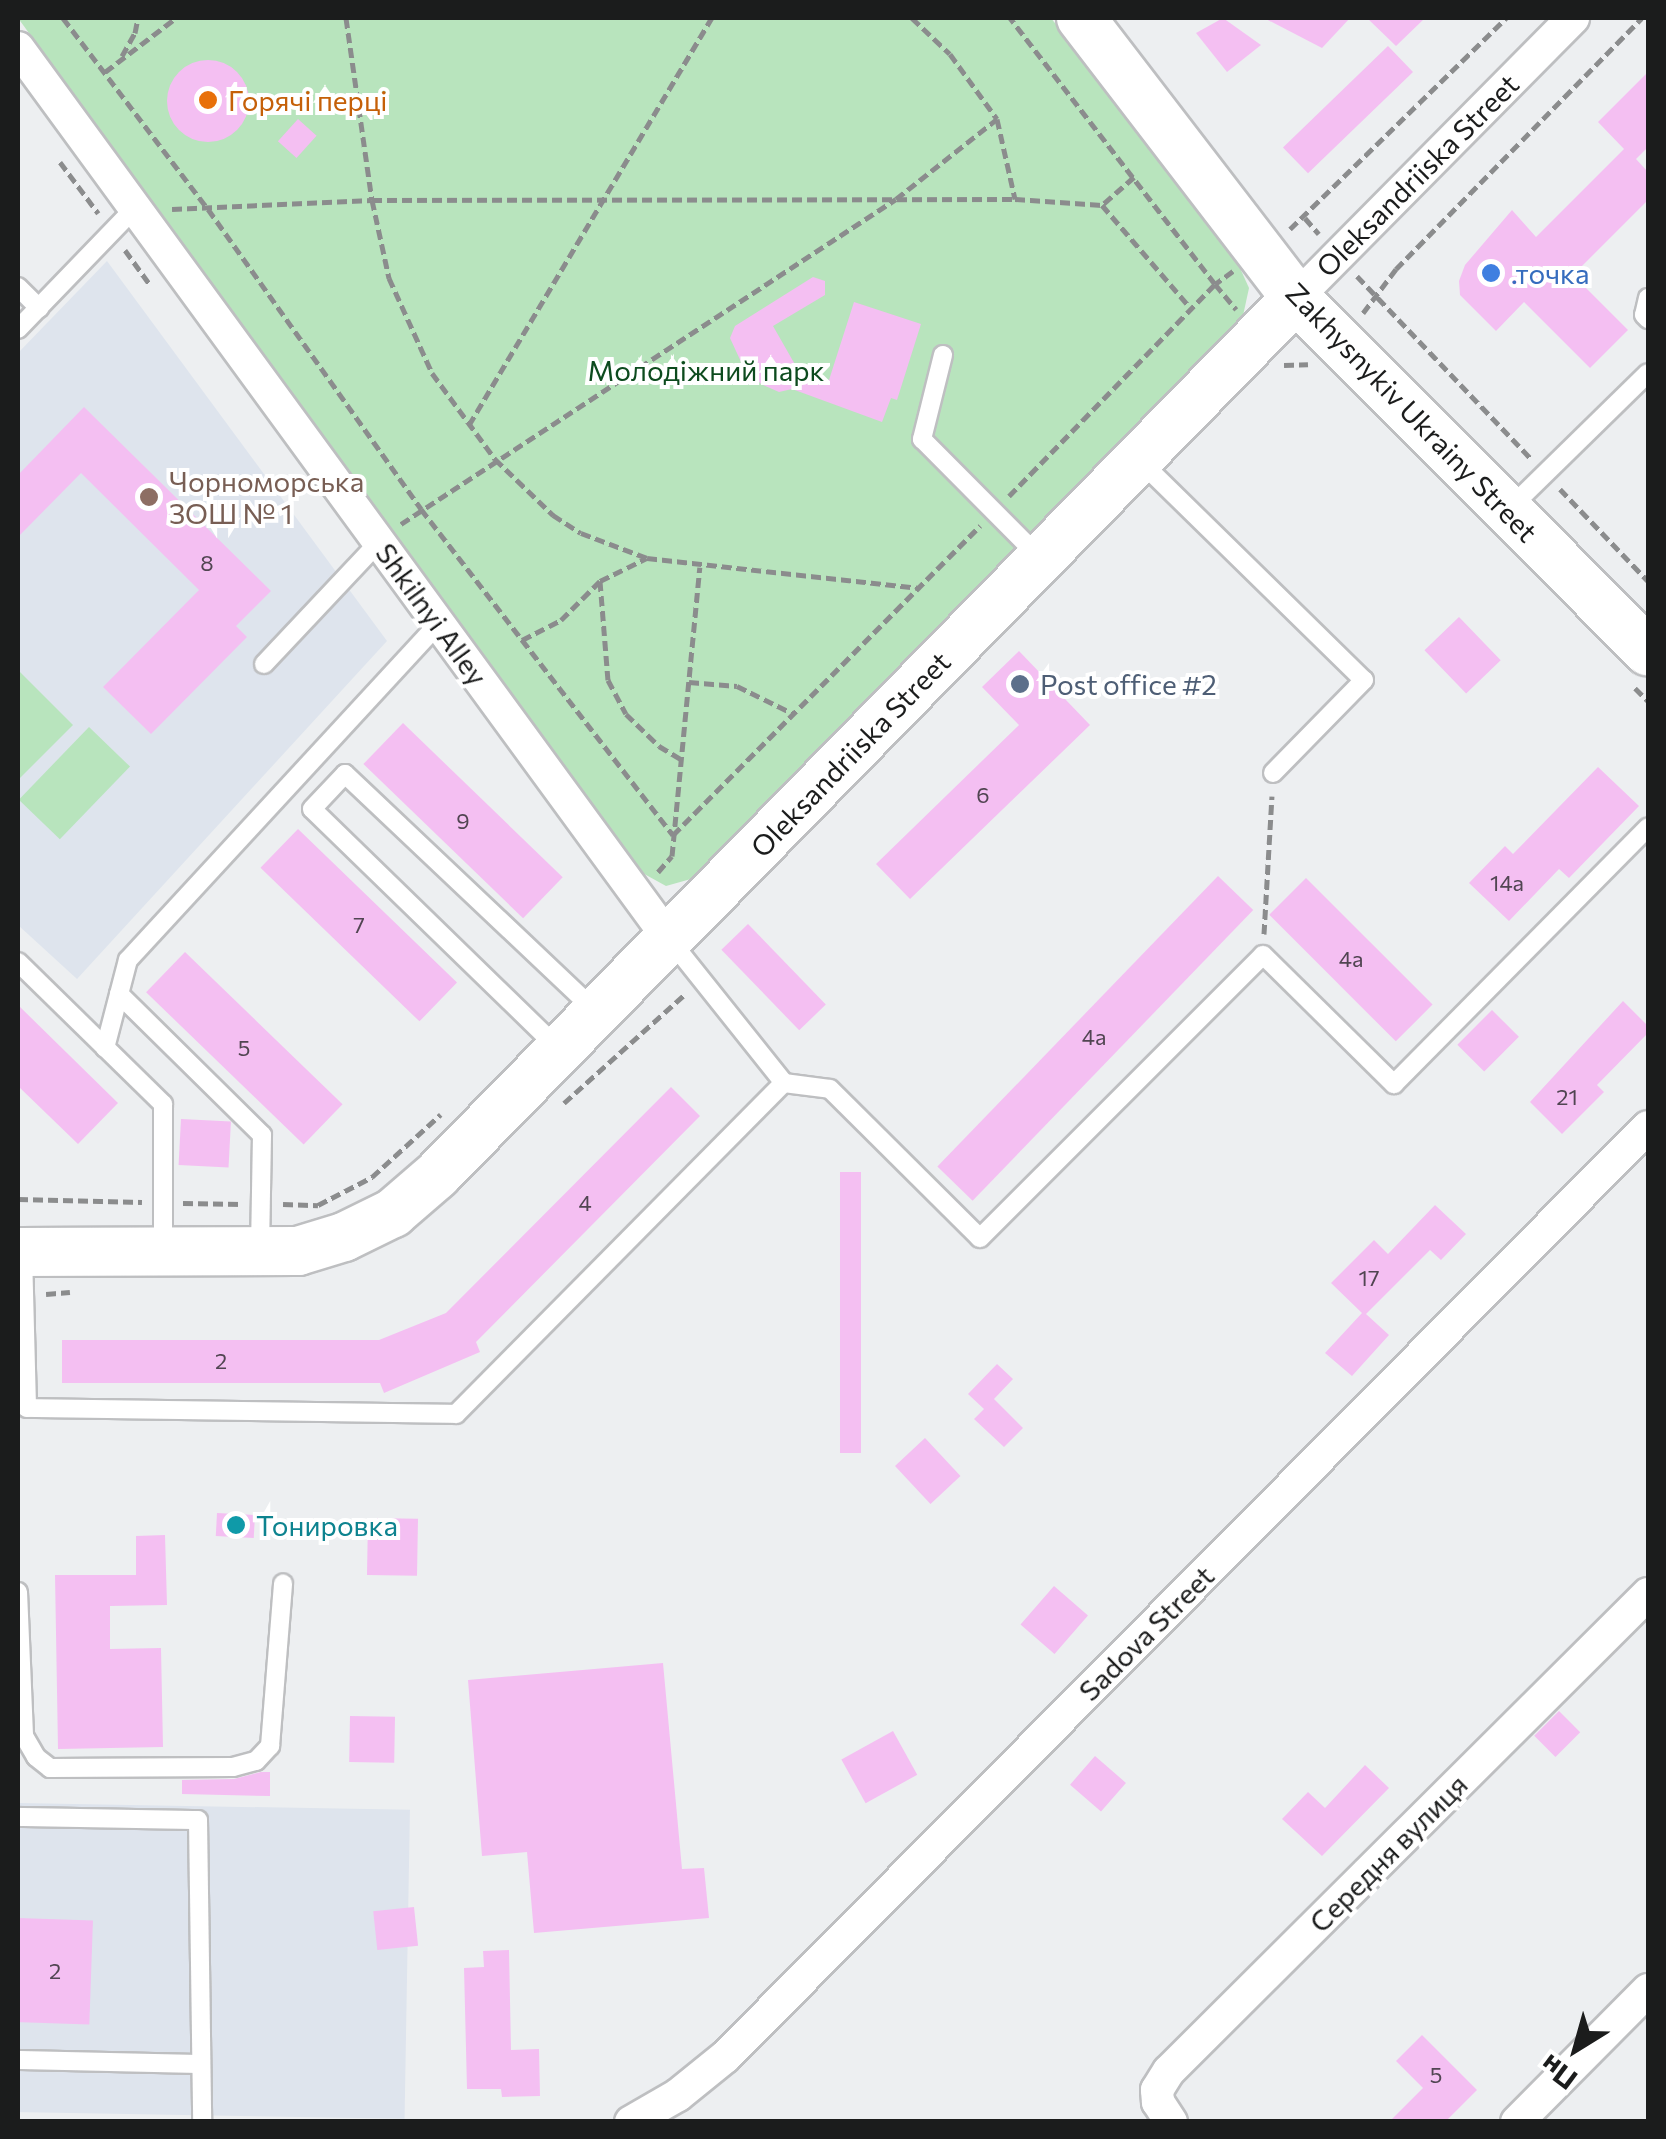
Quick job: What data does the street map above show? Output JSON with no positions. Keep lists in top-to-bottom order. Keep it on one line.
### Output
{"streets":{"main road":["Oleksandriiska Street","Zakhysnykiv Ukrainy Street"],"street":["Shkilnyi Alley","Sadova Street","Середня вулиця"]},"crossings":[["Oleksandriiska Street","Zakhysnykiv Ukrainy Street"],["Oleksandriiska Street","Shkilnyi Alley"]],"parks":["Молодіжний парк"],"places":["Горячі перці",".точка","Чорноморська ЗОШ № 1","Post office #2","Тонировка"],"house_numbers":["8","6","9","14а","7","4а","4а","5","21","4","17","2","2","5"],"north":"bottom left"}
